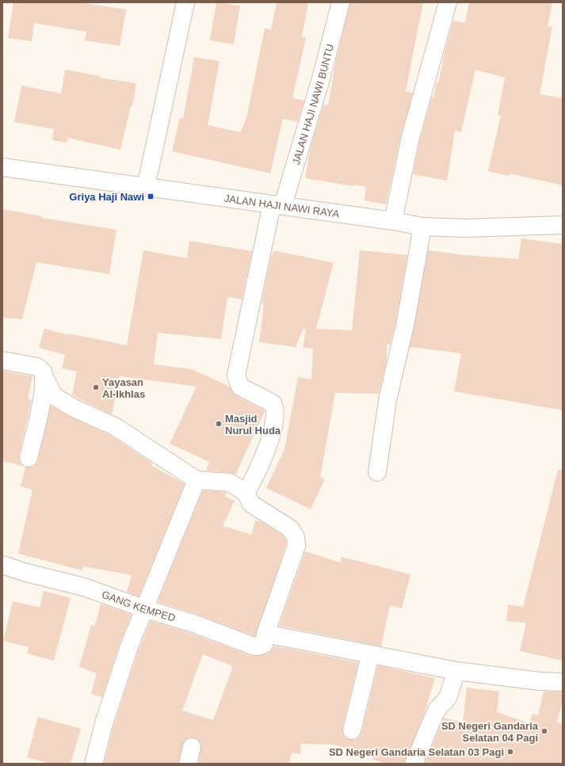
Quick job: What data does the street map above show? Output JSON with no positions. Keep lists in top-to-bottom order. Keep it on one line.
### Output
{"streets":{"street":["JALAN HAJI NAWI BUNTU","JALAN HAJI NAWI RAYA","GANG KEMPED"]},"crossings":[["JALAN HAJI NAWI BUNTU","JALAN HAJI NAWI RAYA"]],"places":{"transit":["Griya Haji Nawi"],"other":["Yayasan Al-Ikhlas","Masjid Nurul Huda","SD Negeri Gandaria Selatan 04 Pagi","SD Negeri Gandaria Selatan 03 Pagi"]}}
